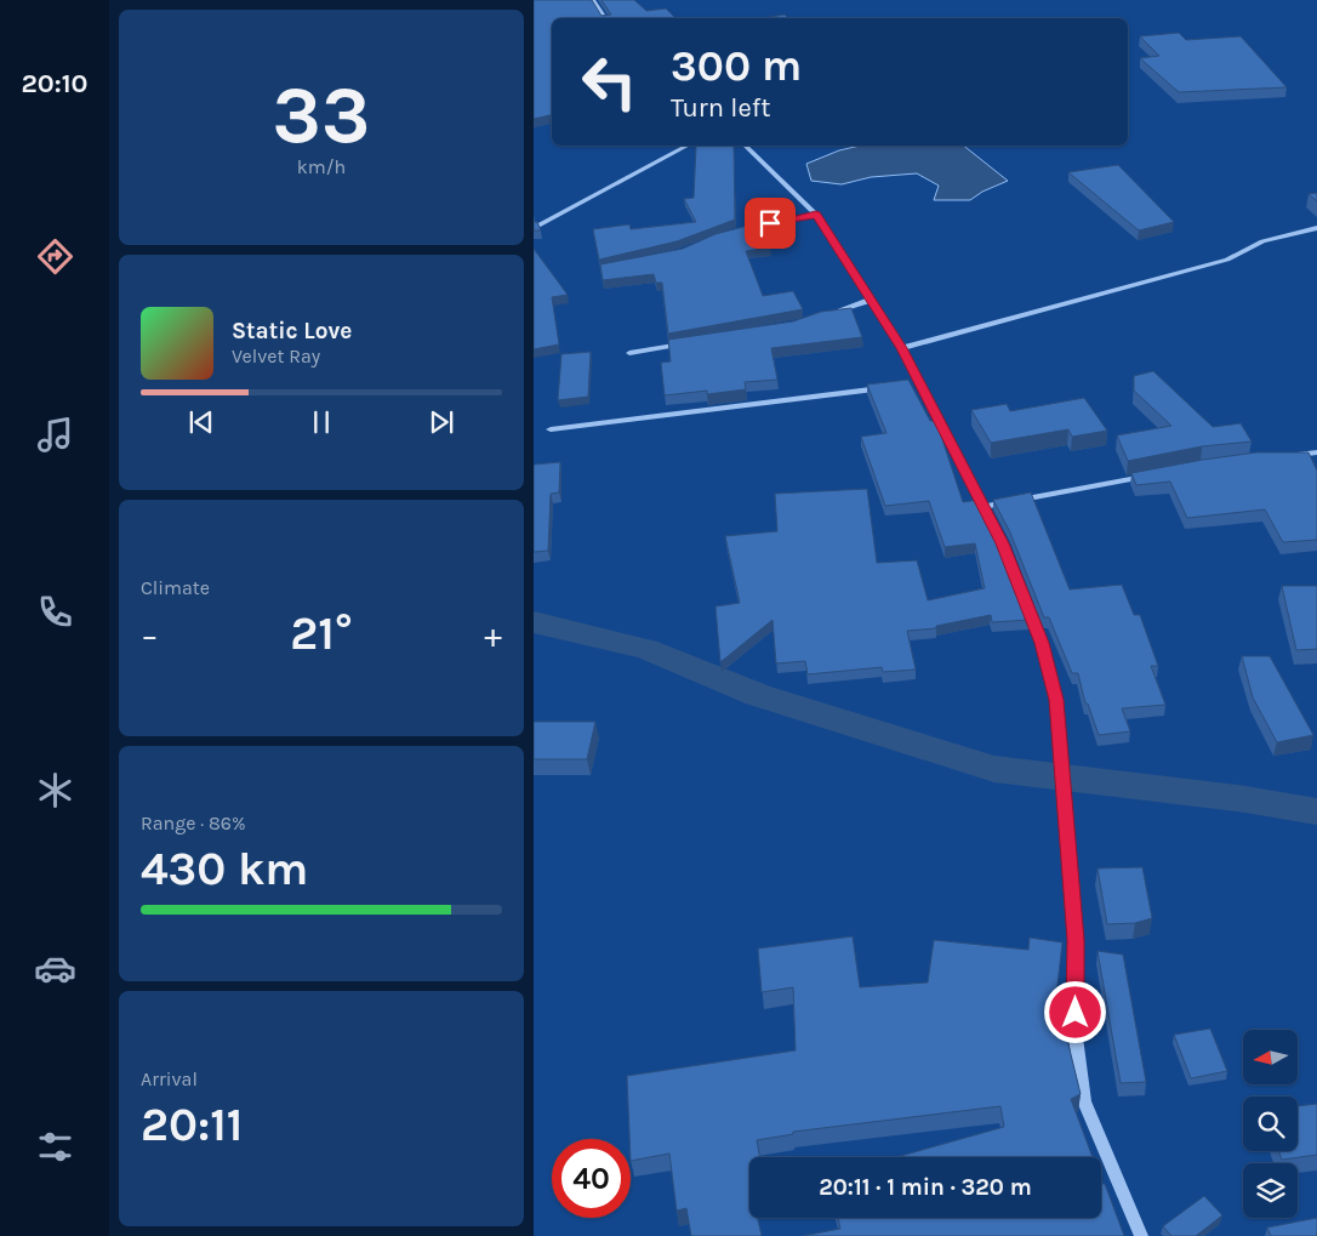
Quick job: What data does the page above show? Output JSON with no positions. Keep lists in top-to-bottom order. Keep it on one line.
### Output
{"north":"left","page":{"tabs":"20:10","tile":[["33","km/h"],"Climate",["Range · 86%","430 km"],["Arrival","20:11"]],"turn":["300 m","Turn left"],"song":["Static Love","Velvet Ray"],"heat":["−","21°","+"],"limit":"40","trip":"20:11 · 1 min · 320 m"}}
